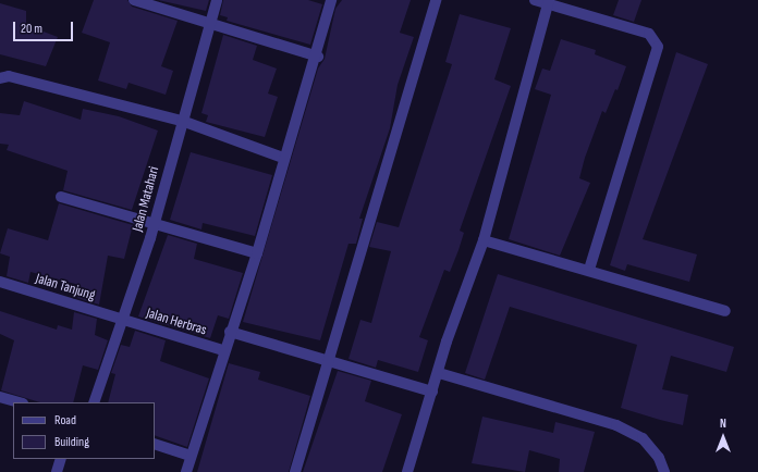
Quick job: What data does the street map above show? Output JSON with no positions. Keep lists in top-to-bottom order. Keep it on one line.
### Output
{"streets":{"street":["Jalan Matahari","Jalan Tanjung","Jalan Herbras"]},"crossings":[["Jalan Matahari","Jalan Tanjung"],["Jalan Matahari","Jalan Herbras"],["Jalan Tanjung","Jalan Herbras"]],"legend":["Road","Building"],"scale_bar":"20 m","north":"top"}
